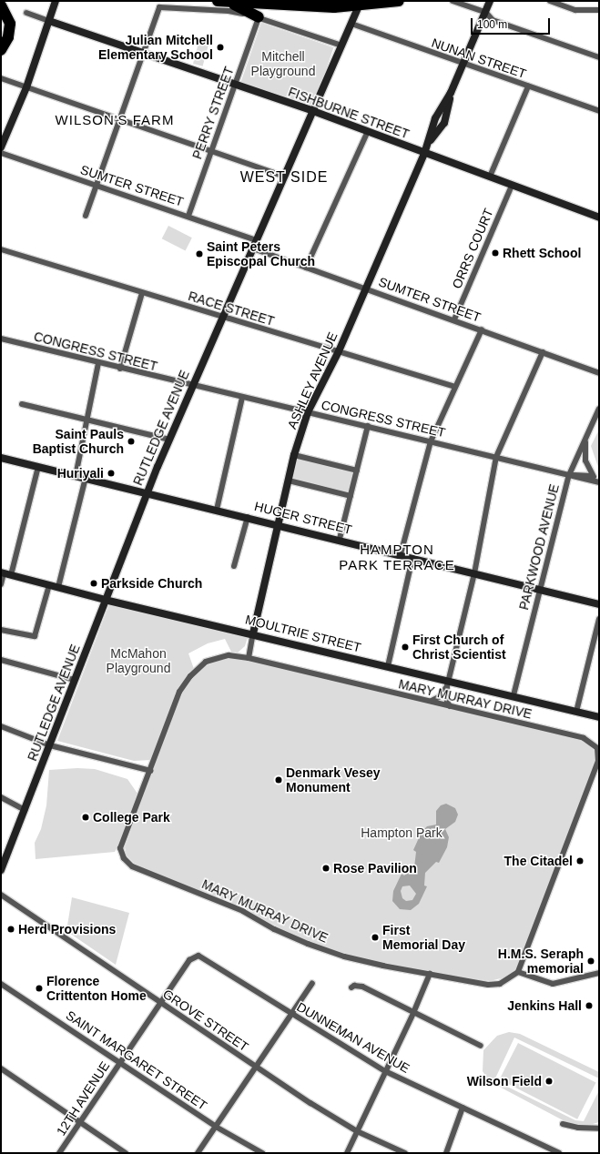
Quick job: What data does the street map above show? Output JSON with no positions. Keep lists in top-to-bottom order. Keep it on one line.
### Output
{"streets":{"street":["NUNAN STREET","PERRY STREET","FISHBURNE STREET","SUMTER STREET","ORRS COURT","RACE STREET","CONGRESS STREET","ASHLEY AVENUE","RUTLEDGE AVENUE","HUGER STREET","PARKWOOD AVENUE","MOULTRIE STREET","MARY MURRAY DRIVE","GROVE STREET","DUNNEMAN AVENUE","SAINT MARGARET STREET","12TH AVENUE"]},"crossings":[["NUNAN STREET","ASHLEY AVENUE"],["NUNAN STREET","RUTLEDGE AVENUE"],["PERRY STREET","FISHBURNE STREET"],["PERRY STREET","SUMTER STREET"],["FISHBURNE STREET","ORRS COURT"],["FISHBURNE STREET","ASHLEY AVENUE"],["FISHBURNE STREET","RUTLEDGE AVENUE"],["SUMTER STREET","ORRS COURT"],["SUMTER STREET","ASHLEY AVENUE"],["SUMTER STREET","RUTLEDGE AVENUE"],["RACE STREET","ASHLEY AVENUE"],["RACE STREET","RUTLEDGE AVENUE"],["CONGRESS STREET","ASHLEY AVENUE"],["CONGRESS STREET","RUTLEDGE AVENUE"],["CONGRESS STREET","PARKWOOD AVENUE"],["ASHLEY AVENUE","HUGER STREET"],["ASHLEY AVENUE","MOULTRIE STREET"],["ASHLEY AVENUE","MARY MURRAY DRIVE"],["RUTLEDGE AVENUE","HUGER STREET"],["RUTLEDGE AVENUE","MOULTRIE STREET"],["HUGER STREET","PARKWOOD AVENUE"],["PARKWOOD AVENUE","MOULTRIE STREET"],["GROVE STREET","12TH AVENUE"],["DUNNEMAN AVENUE","12TH AVENUE"],["SAINT MARGARET STREET","12TH AVENUE"]],"districts":["WILSON'S FARM","WEST SIDE","HAMPTON PARK TERRACE"],"parks":["Mitchell Playground","McMahon Playground","Hampton Park"],"places":["Julian Mitchell Elementary School","Rhett School","Saint Peters Episcopal Church","Saint Pauls Baptist Church","Huriyali","Parkside Church","First Church of Christ Scientist","Denmark Vesey Monument","College Park","The Citadel","Rose Pavilion","Herd Provisions","First Memorial Day","H.M.S. Seraph memorial","Florence Crittenton Home","Jenkins Hall","Wilson Field"],"scale_bar":"100 m"}
